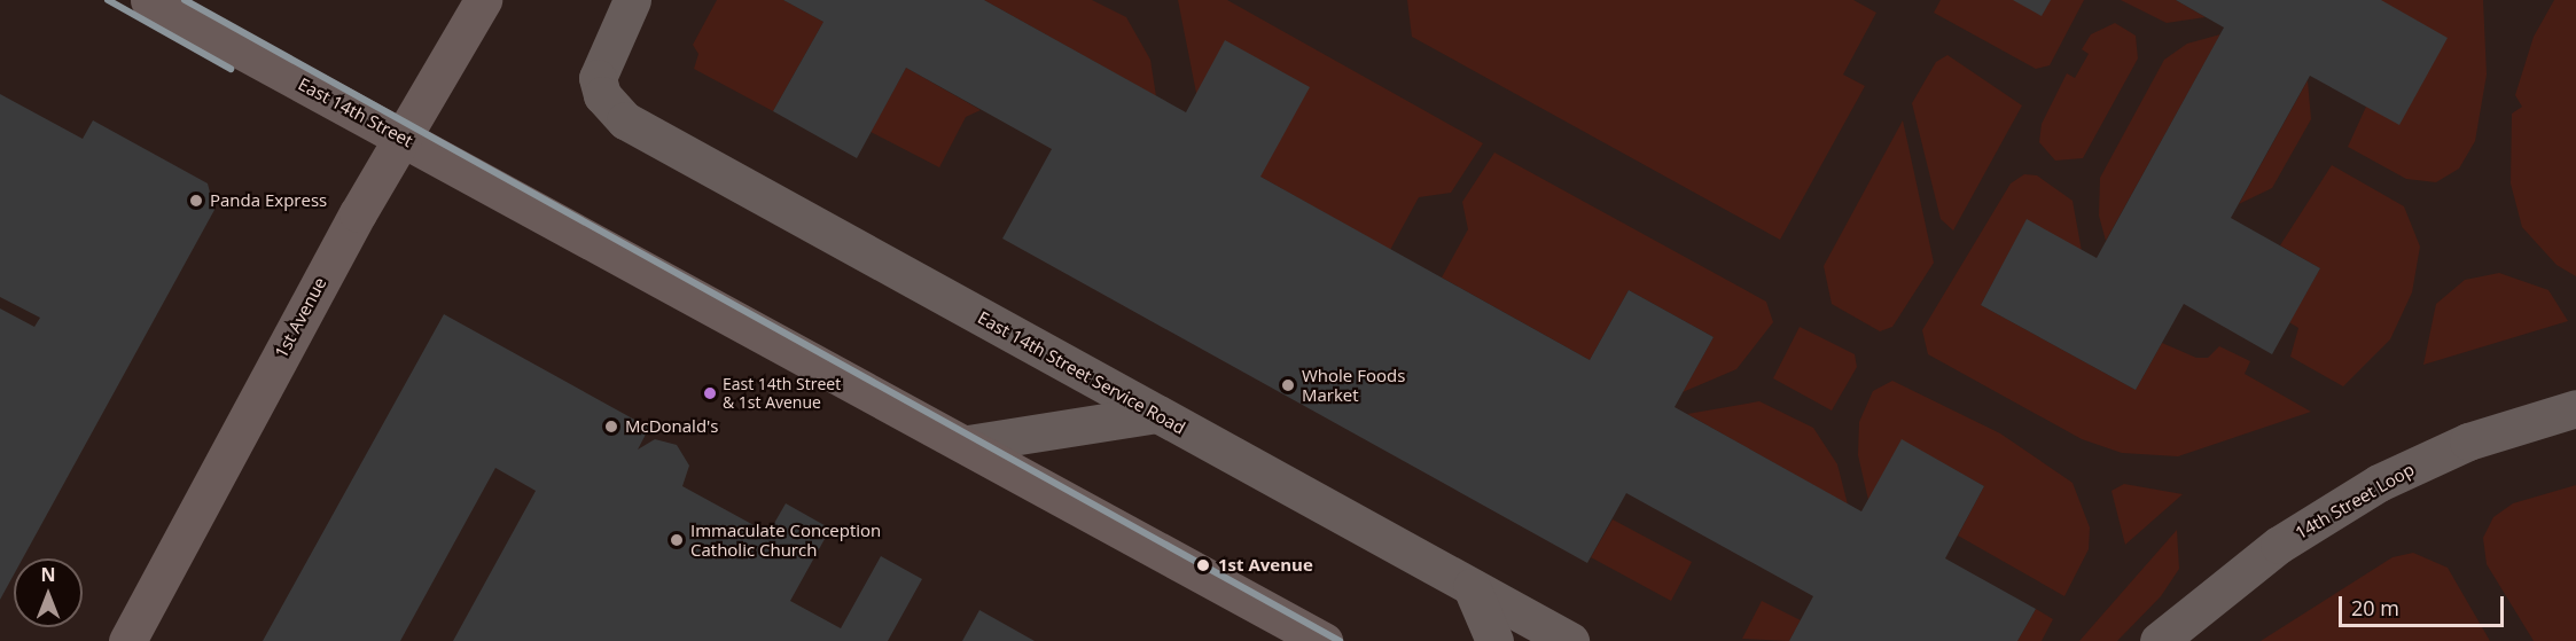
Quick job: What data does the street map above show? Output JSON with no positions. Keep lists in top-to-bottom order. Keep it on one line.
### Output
{"streets":{"main road":["East 14th Street","1st Avenue"],"street":["East 14th Street Service Road","14th Street Loop"]},"crossings":[["East 14th Street","1st Avenue"]],"places":["Panda Express","Whole Foods Market","East 14th Street & 1st Avenue","McDonald's","Immaculate Conception Catholic Church","1st Avenue"],"scale_bar":"20 m","north":"top"}
